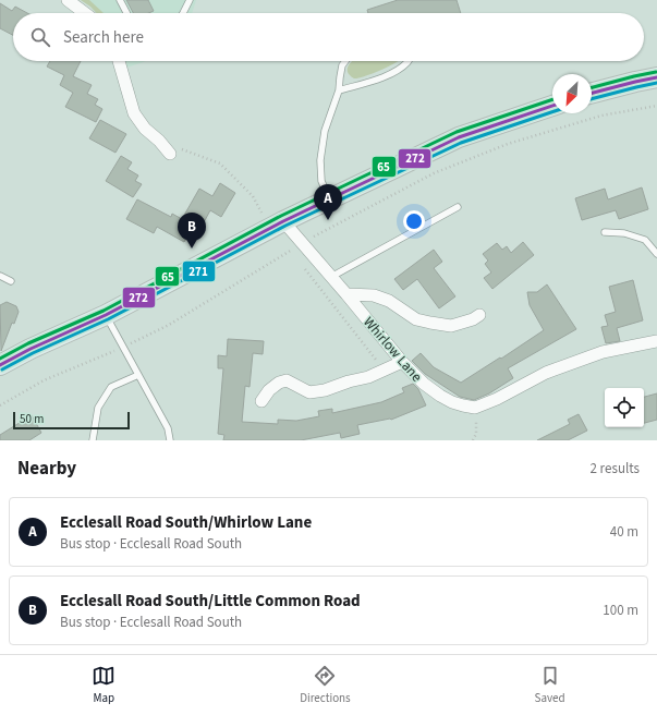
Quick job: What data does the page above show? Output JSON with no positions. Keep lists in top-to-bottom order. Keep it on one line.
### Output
{"streets":{"street":["Whirlow Lane"]},"lines":["transit line 65","transit line 272","transit line 271"],"scale_bar":"50 m","north":"bottom left","page":{"search":"Search here","pins":["A","B"],"scale":"50 m","heading":["Nearby","2 results"],"list":[{"mark":"A","name":"Ecclesall Road South/Whirlow Lane","note":"Bus stop · Ecclesall Road South","value":"40 m"},{"mark":"B","name":"Ecclesall Road South/Little Common Road","note":"Bus stop · Ecclesall Road South","value":"100 m"}],"nav":["Map","Directions","Saved"]}}
